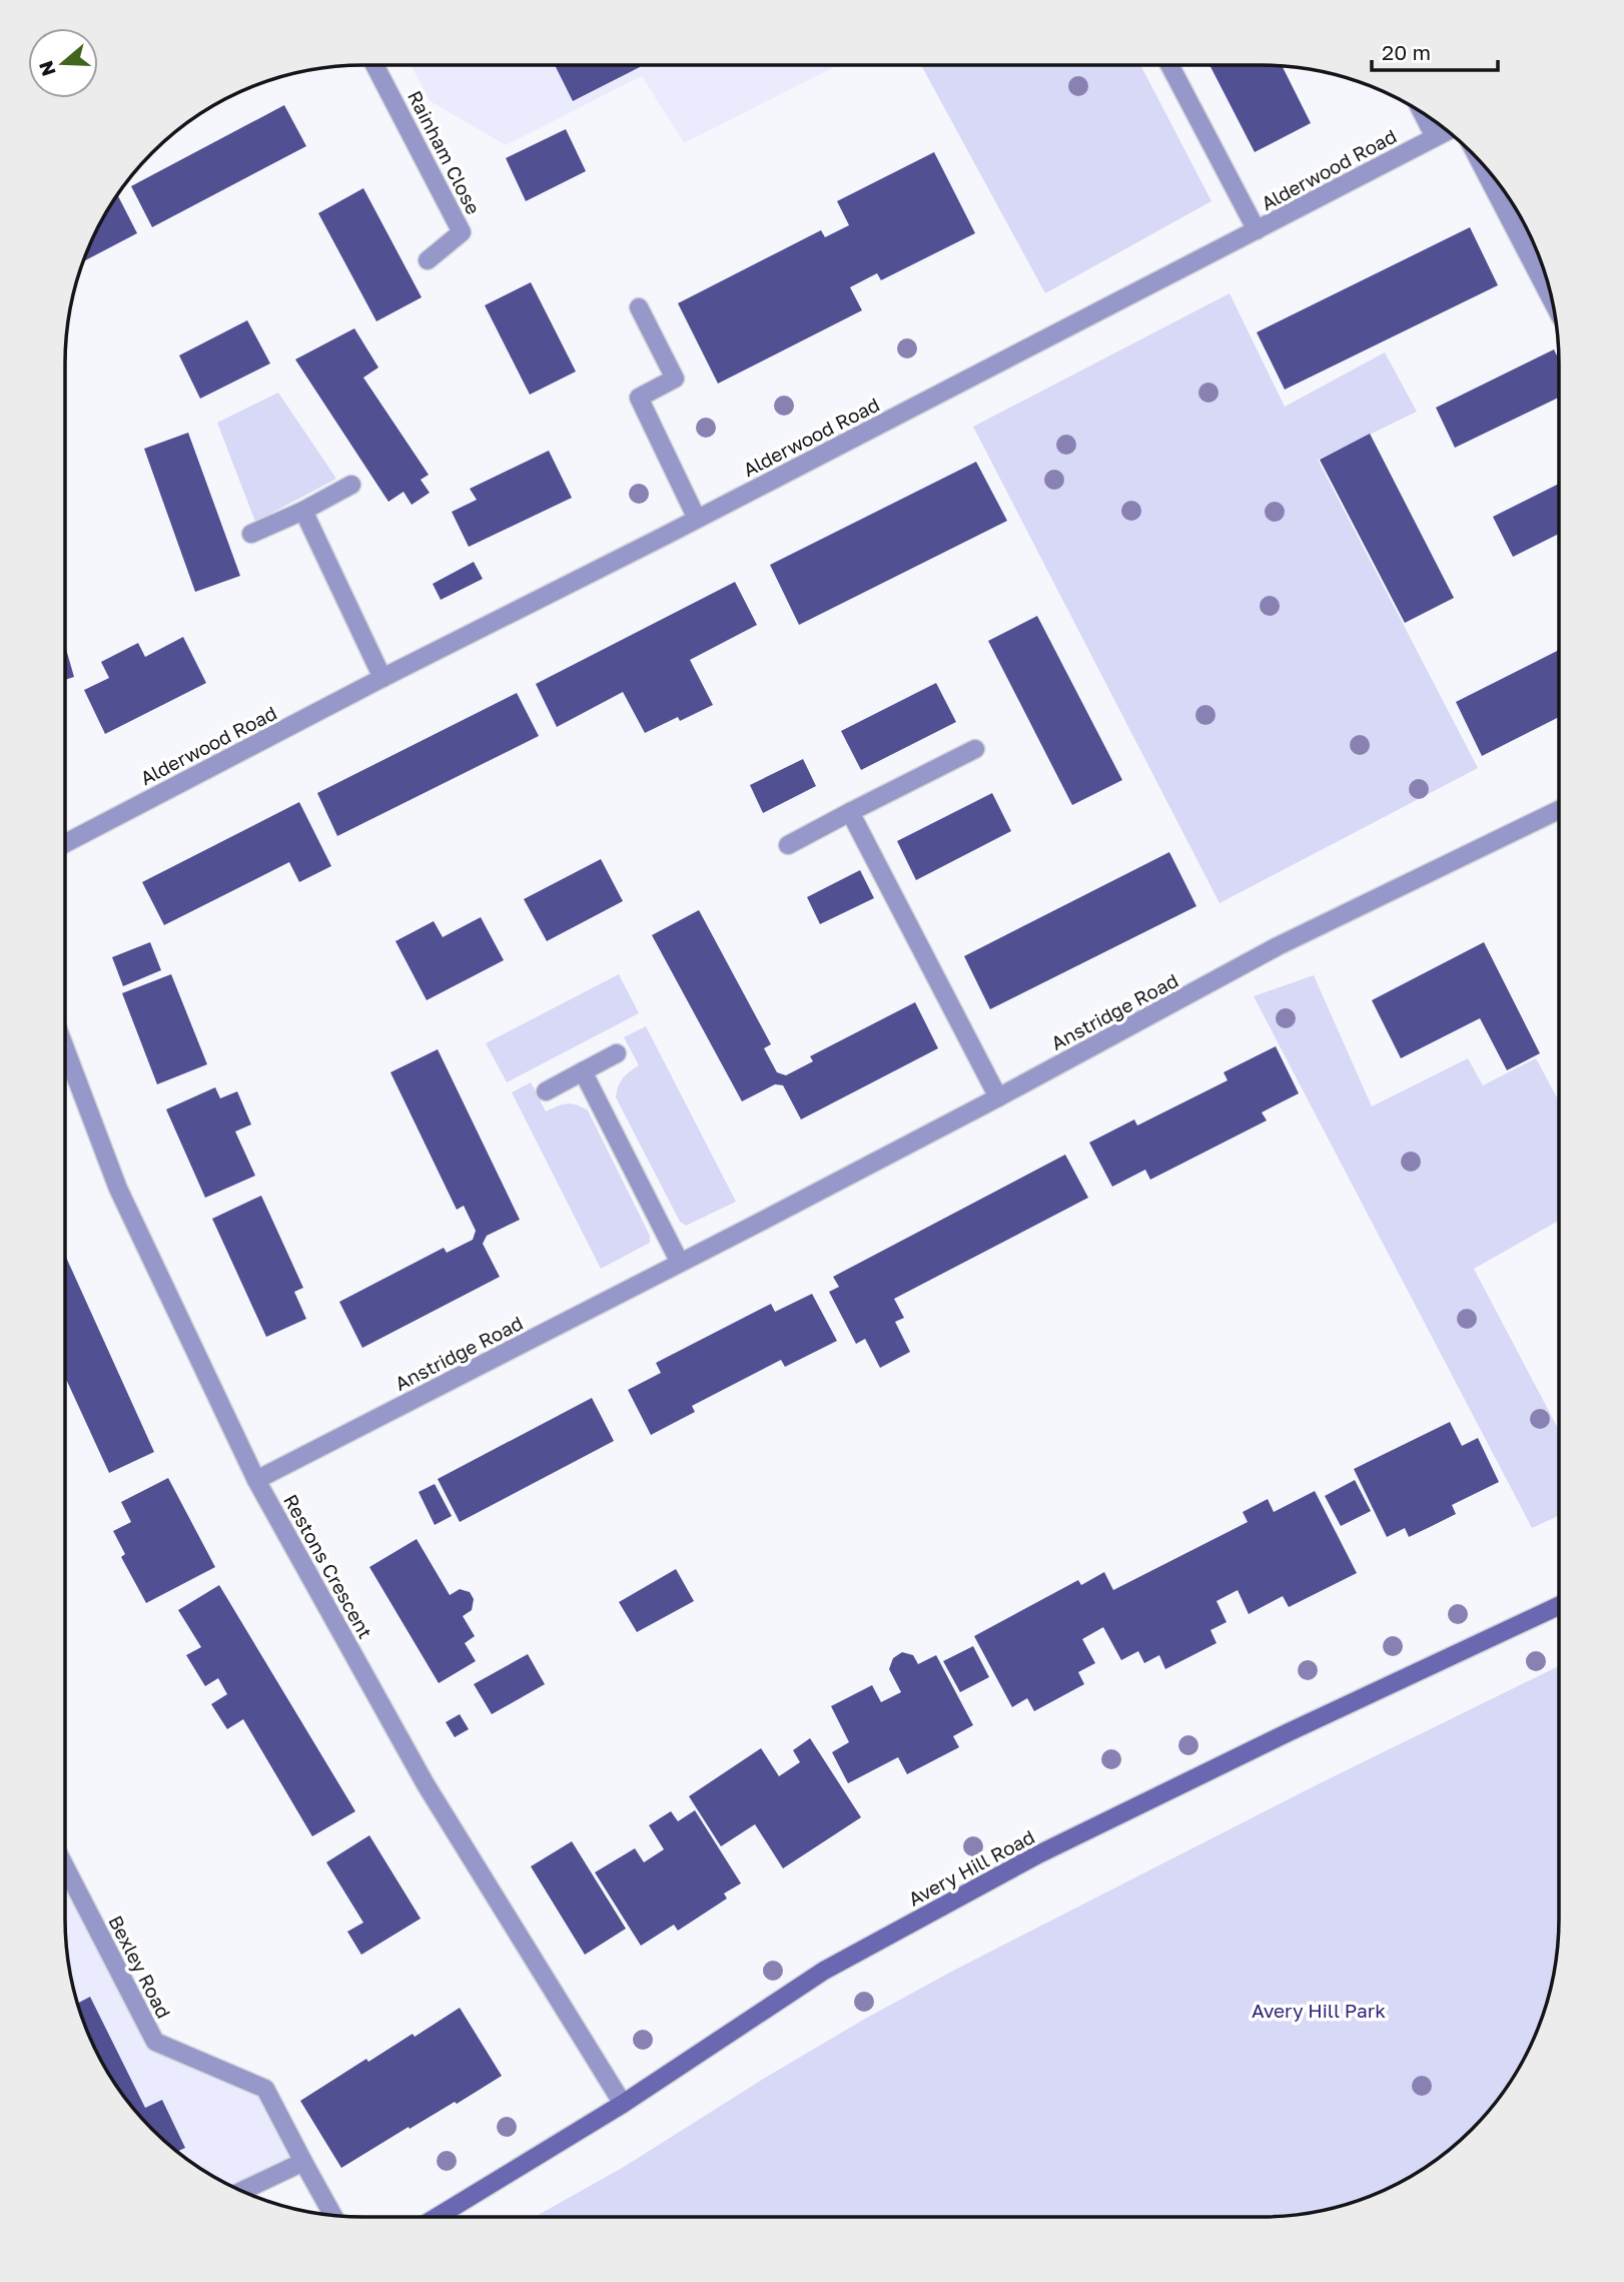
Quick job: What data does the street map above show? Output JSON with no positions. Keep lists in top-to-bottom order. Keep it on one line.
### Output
{"streets":{"main road":["Avery Hill Road"],"street":["Rainham Close","Alderwood Road","Anstridge Road","Restons Crescent","Bexley Road"]},"crossings":[["Anstridge Road","Restons Crescent"],["Restons Crescent","Avery Hill Road"]],"parks":["Avery Hill Park"],"scale_bar":"20 m","north":"left"}
